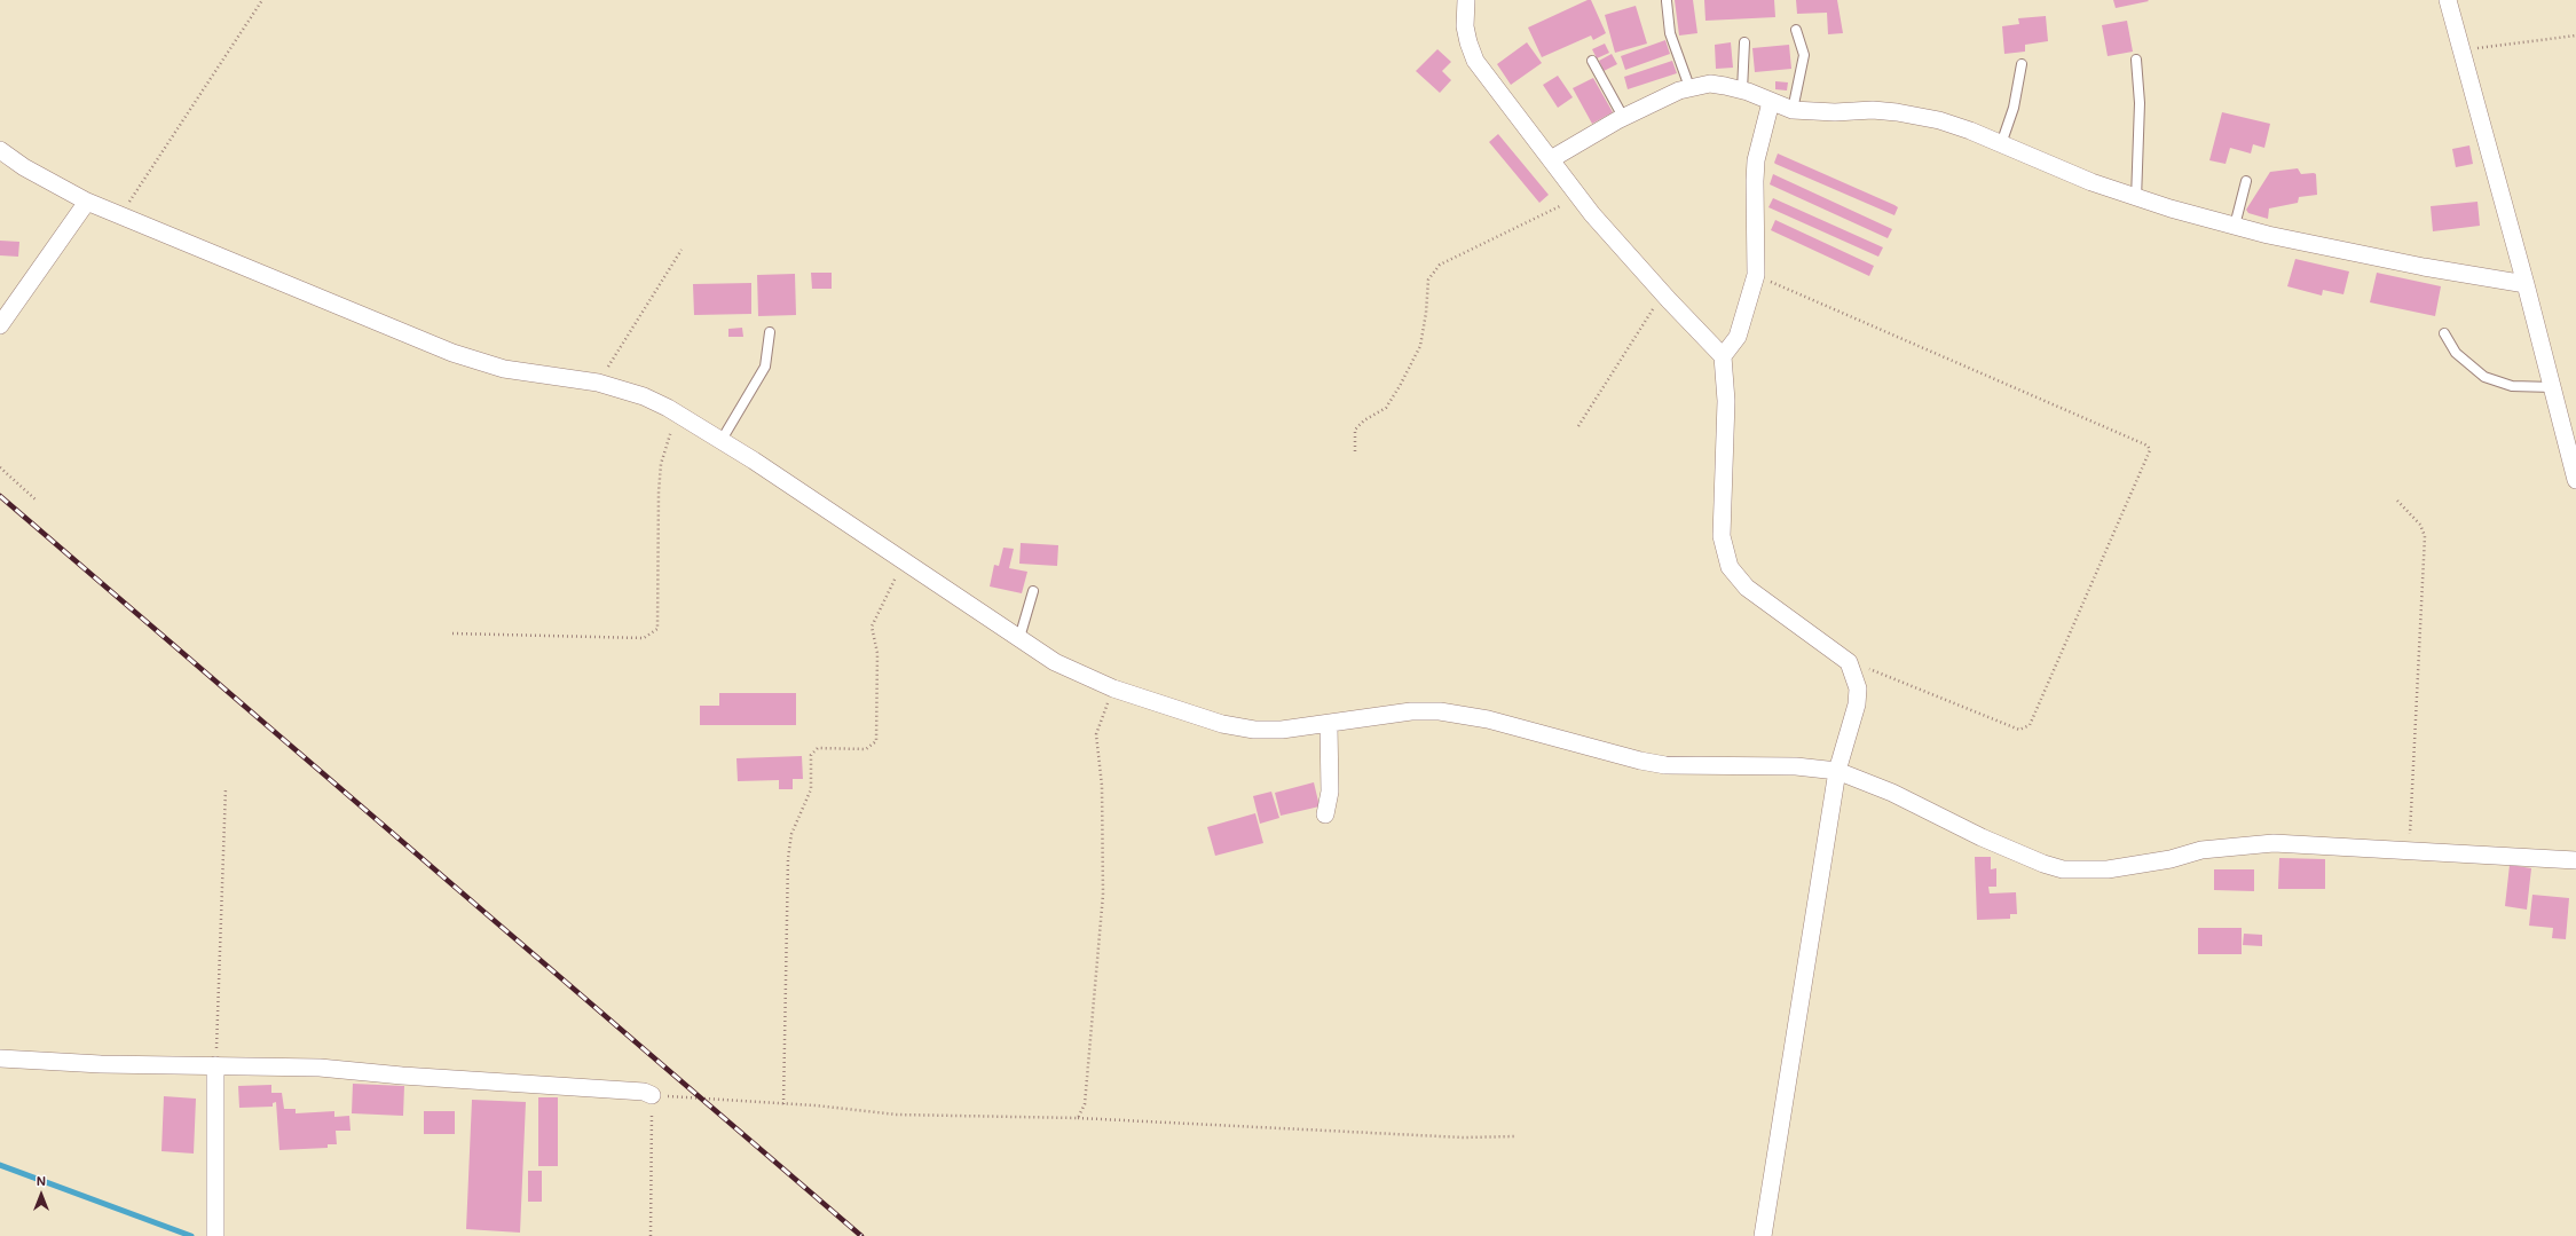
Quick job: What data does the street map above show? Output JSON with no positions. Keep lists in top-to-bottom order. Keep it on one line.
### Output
{"north":"top"}
